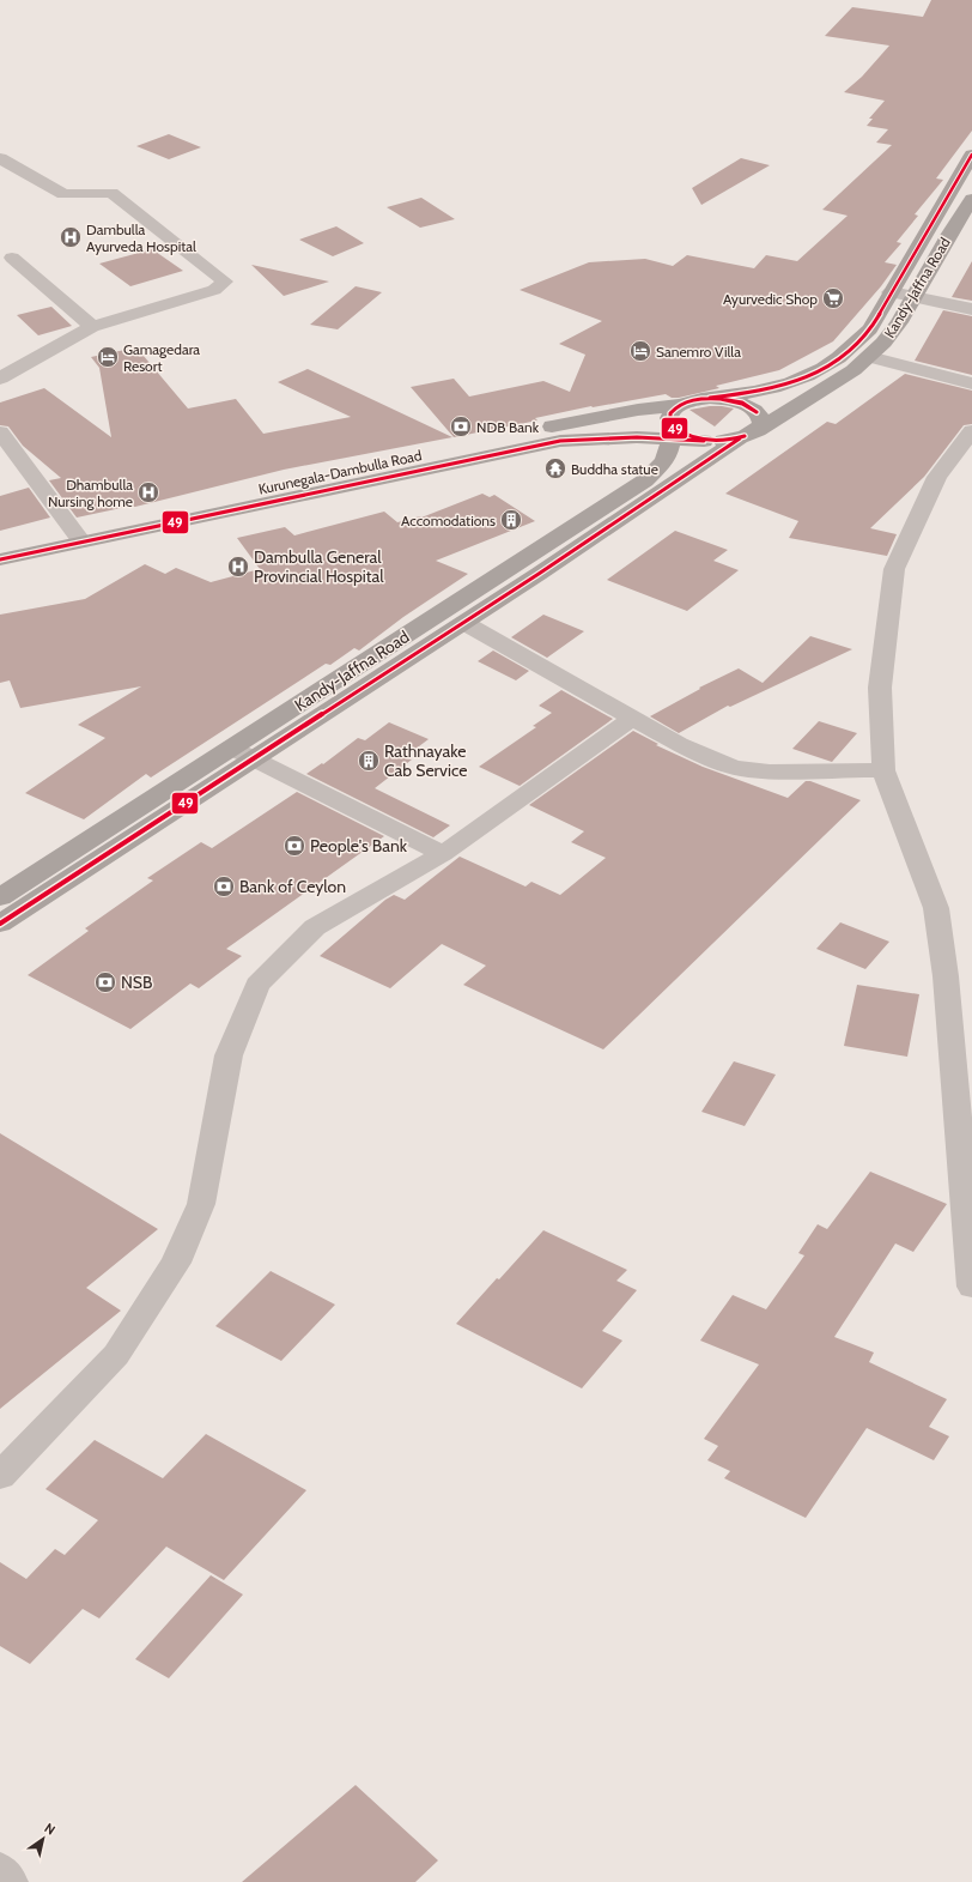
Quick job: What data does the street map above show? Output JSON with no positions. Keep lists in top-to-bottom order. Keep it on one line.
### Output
{"streets":{"highway":["Kandy-Jaffna Road","Kurunegala-Dambulla Road"]},"crossings":[["Kandy-Jaffna Road","Kurunegala-Dambulla Road"]],"places":{"hospital":["Dambulla Ayurveda Hospital","Dhambulla Nursing home","Dambulla General Provincial Hospital"],"supermarket":["Ayurvedic Shop"],"hotel":["Sanemro Villa","Gamagedara Resort"],"bank":["NDB Bank","People's Bank","Bank of Ceylon","NSB"],"temple":["Buddha statue"],"building":["Accomodations","Rathnayake Cab Service"]},"lines":["transit line 49"],"north":"top right"}
